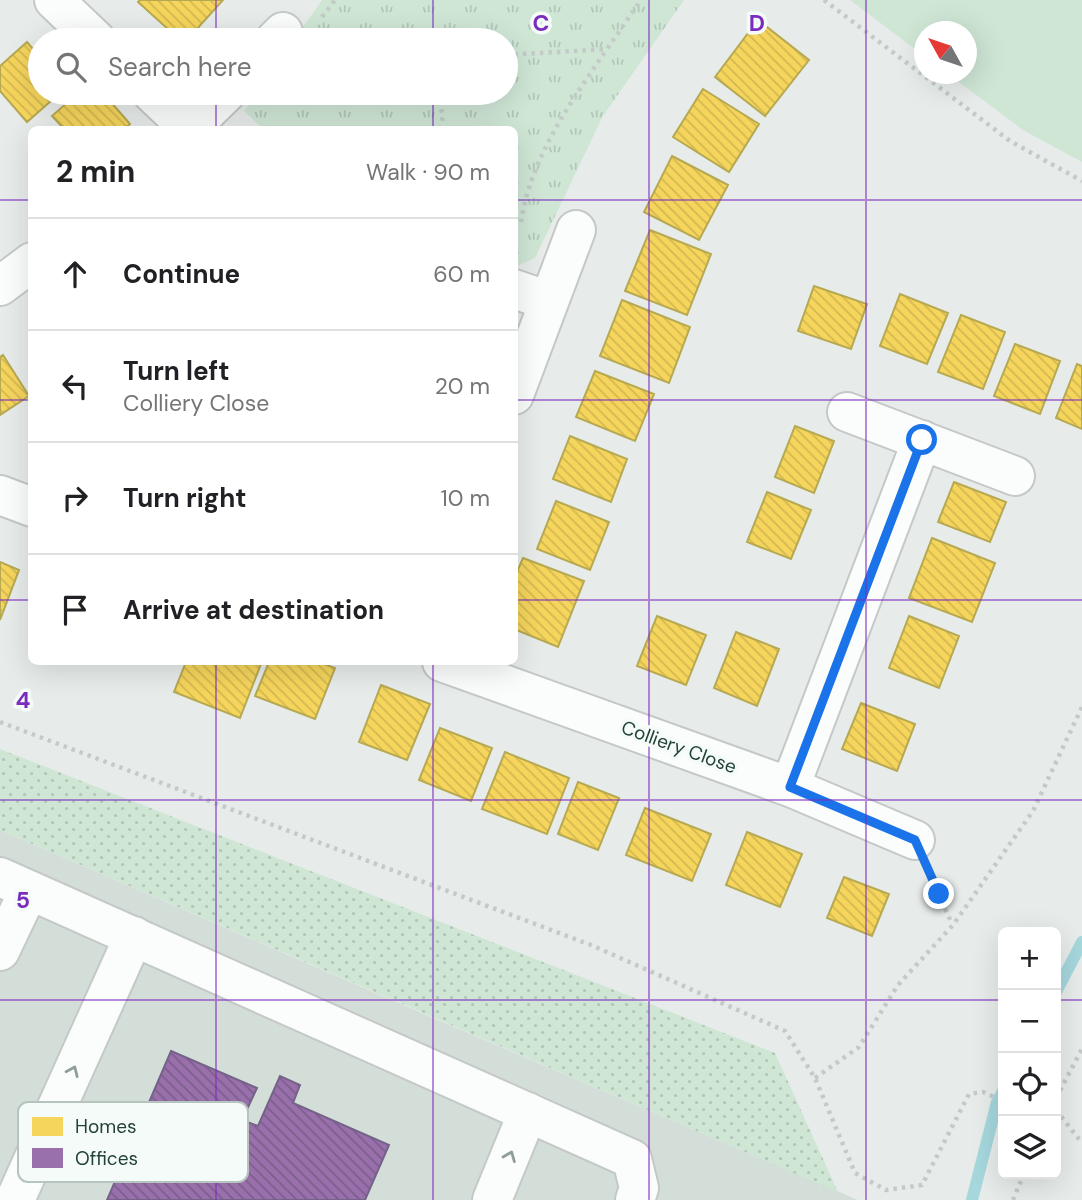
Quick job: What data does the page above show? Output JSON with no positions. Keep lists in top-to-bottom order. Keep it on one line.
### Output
{"streets":{"street":["Colliery Close"]},"legend":["Homes","Offices"],"north":"top left","page":{"search":"Search here","heading":["2 min","Walk · 90 m"],"list":[["Continue","60 m"],["Turn left","Colliery Close","20 m"],["Turn right","10 m"],"Arrive at destination"],"map_buttons":["+","−"]},"grid":{"columns":["C","D"],"rows":["4","5"]}}
